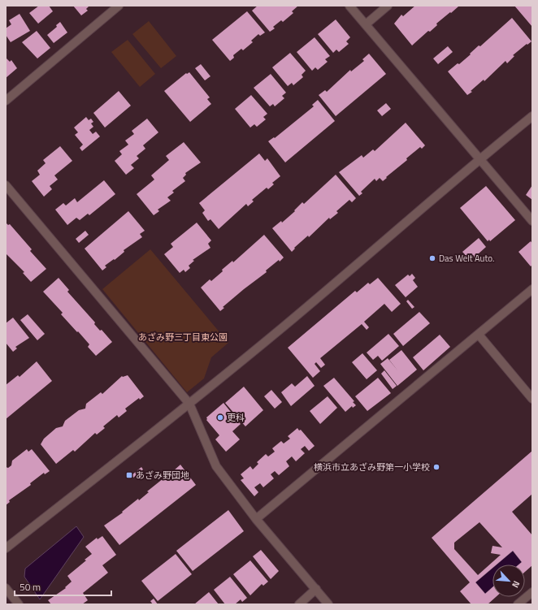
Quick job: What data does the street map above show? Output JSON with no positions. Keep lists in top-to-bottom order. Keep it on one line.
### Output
{"parks":["あざみ野三丁目東公園"],"places":{"other":["Das Welt Auto.","更科","横浜市立あざみ野第一小学校"],"transit":["あざみ野団地"]},"scale_bar":"50 m","north":"bottom right"}
